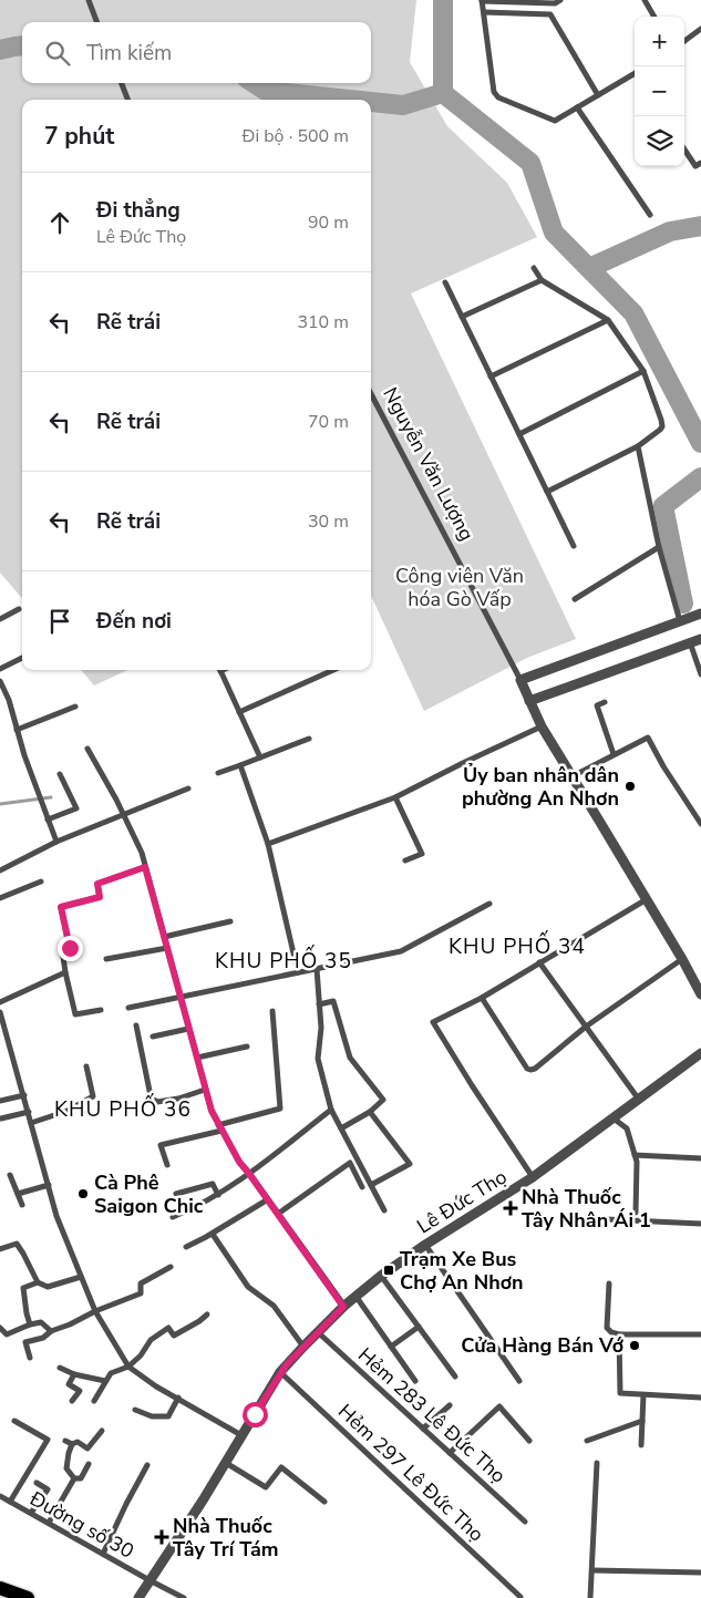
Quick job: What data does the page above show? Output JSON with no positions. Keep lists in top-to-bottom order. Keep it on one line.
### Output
{"streets":{"street":["Nguyễn Văn Lượng","Lê Đức Thọ","Hẻm 283 Lê Đức Thọ","Hẻm 297 Lê Đức Thọ","Đường số 30"]},"crossings":[["Lê Đức Thọ","Hẻm 283 Lê Đức Thọ"],["Lê Đức Thọ","Hẻm 297 Lê Đức Thọ"],["Lê Đức Thọ","Đường số 30"]],"districts":["KHU PHỐ 34","KHU PHỐ 35","KHU PHỐ 36"],"parks":["Công viên Văn hóa Gò Vấp"],"places":{"other":["Ủy ban nhân dân phường An Nhơn","Cà Phê Saigon Chic","Cửa Hàng Bán Vớ"],"health":["Nhà Thuốc Tây Nhân Ái 1","Nhà Thuốc Tây Trí Tám"],"transit":["Trạm Xe Bus Chợ An Nhơn"]},"page":{"map_buttons":["+","−"],"search":"Tìm kiếm","heading":["7 phút","Đi bộ · 500 m"],"list":[["Đi thẳng","Lê Đức Thọ","90 m"],["Rẽ trái","310 m"],["Rẽ trái","70 m"],["Rẽ trái","30 m"],"Đến nơi"]}}
